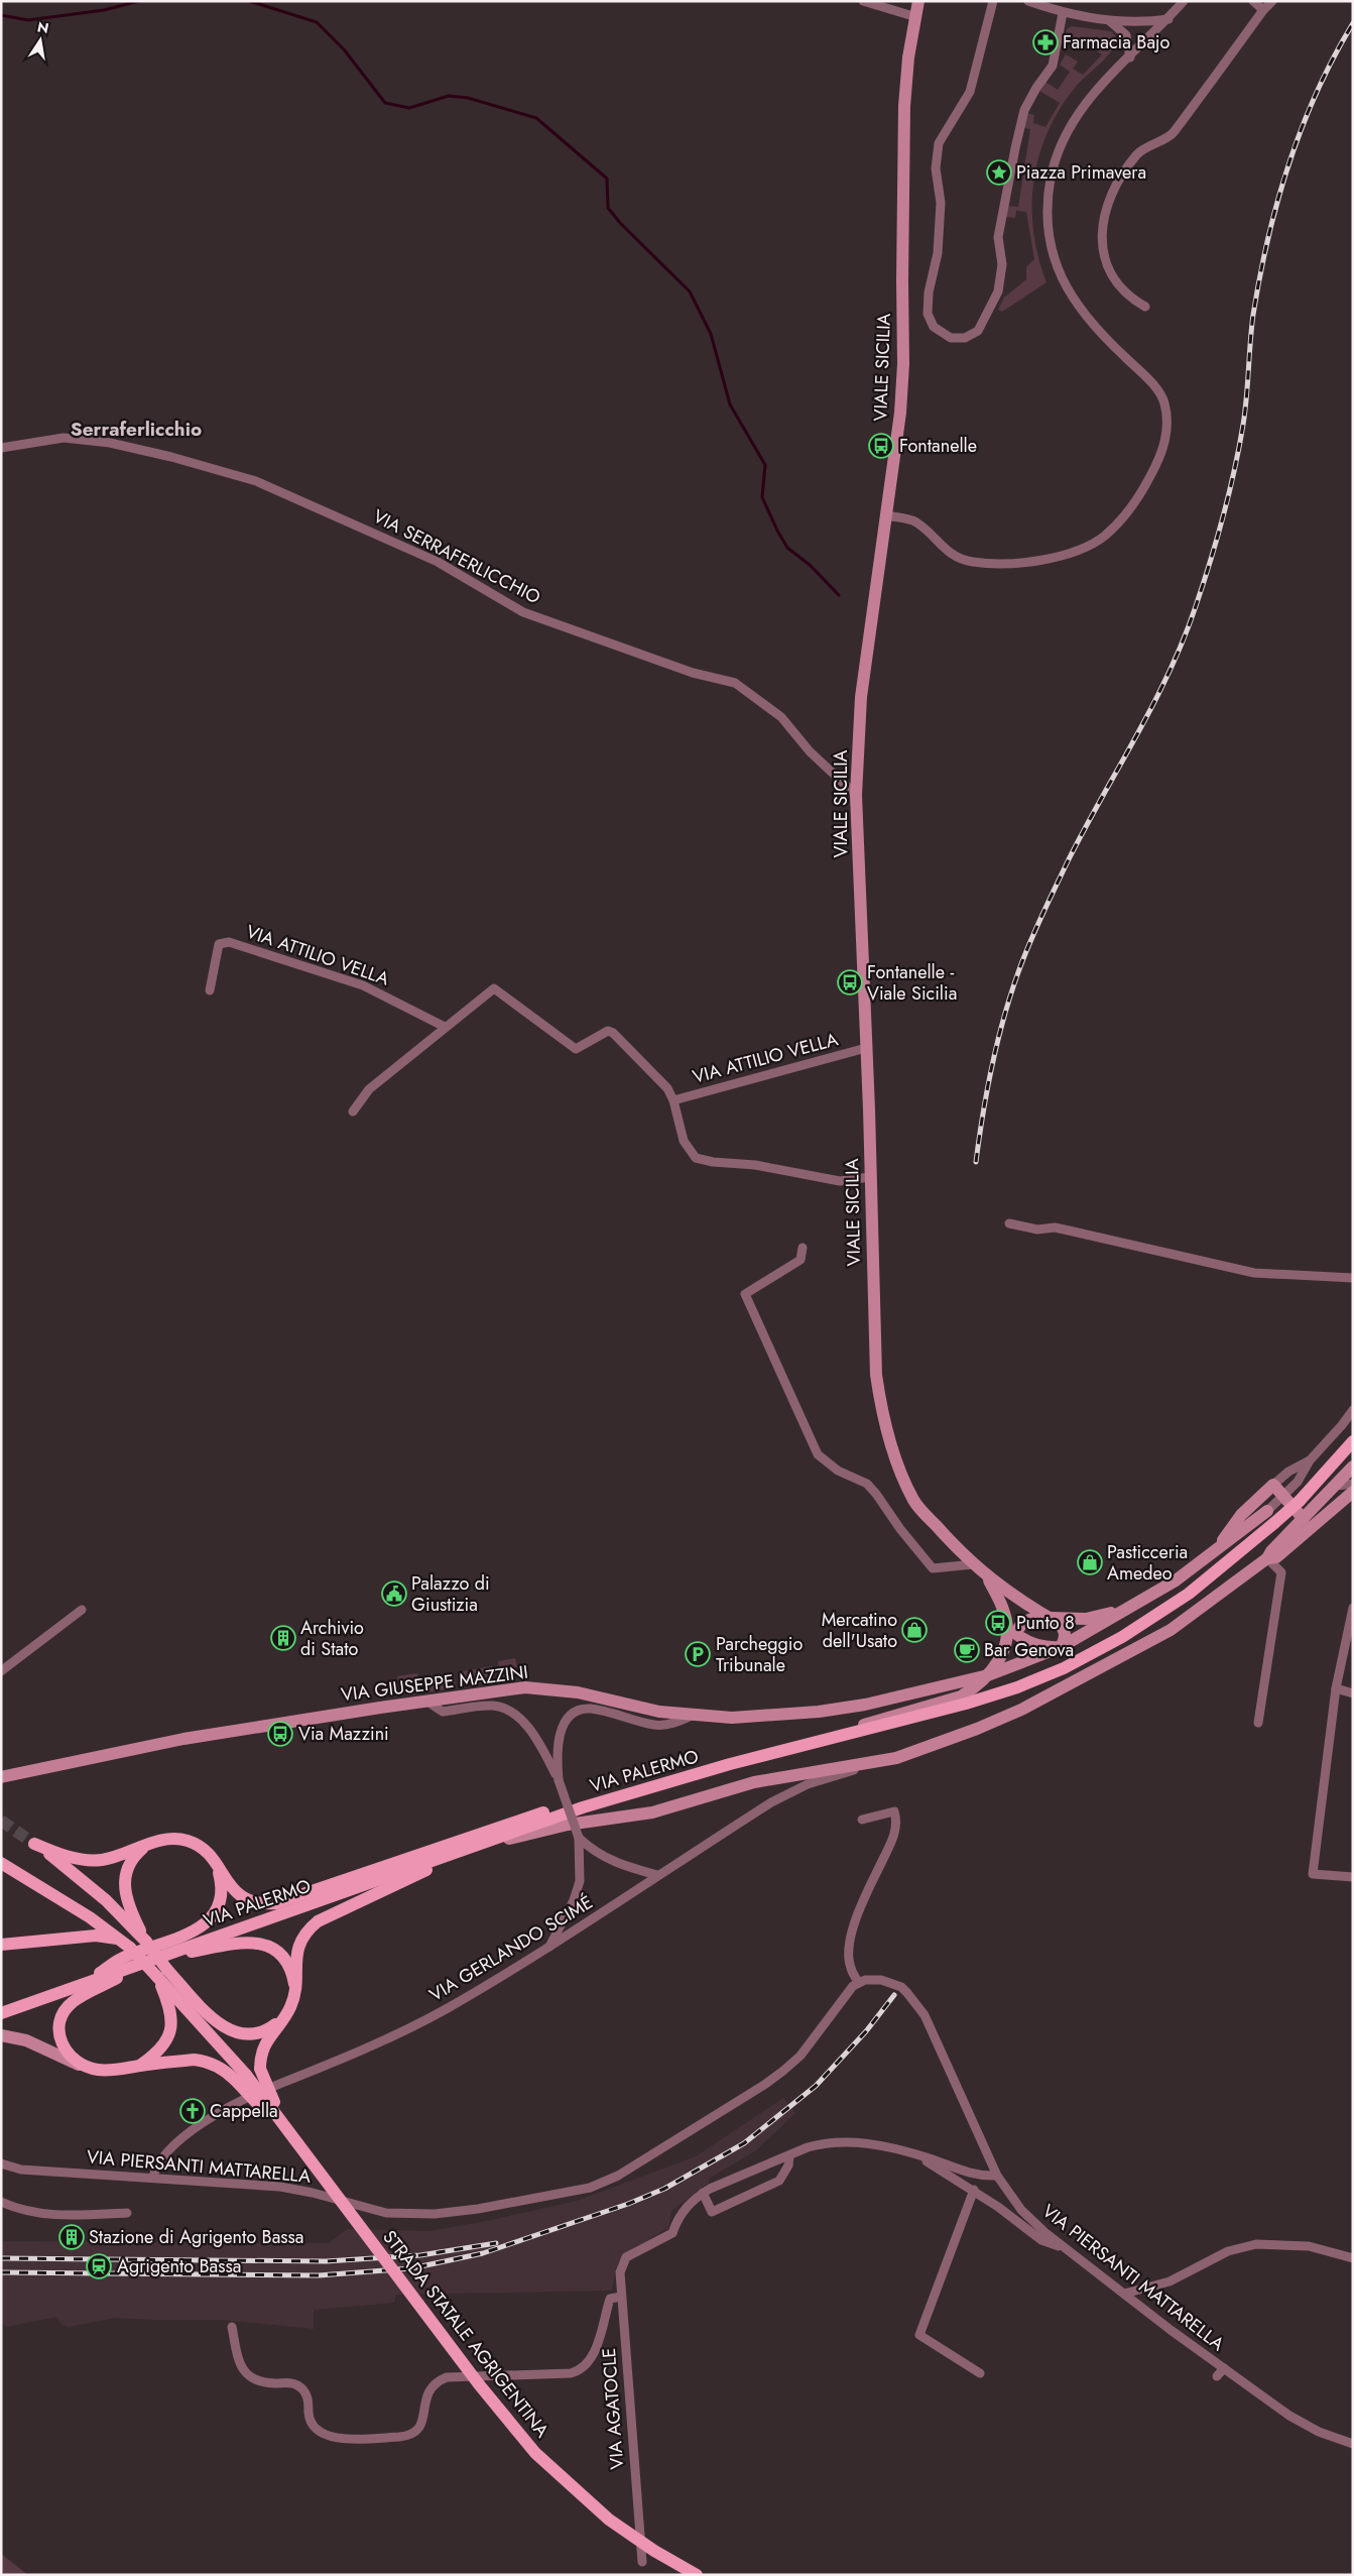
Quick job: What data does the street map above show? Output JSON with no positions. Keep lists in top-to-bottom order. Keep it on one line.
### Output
{"streets":{"main road":["VIA PALERMO","STRADA STATALE AGRIGENTINA"],"street":["VIALE SICILIA","VIA SERRAFERLICCHIO","VIA ATTILIO VELLA","VIA GIUSEPPE MAZZINI","VIA GERLANDO SCIMÉ","VIA PIERSANTI MATTARELLA","VIA AGATOCLE"]},"crossings":[["VIALE SICILIA","VIA SERRAFERLICCHIO"],["VIALE SICILIA","VIA ATTILIO VELLA"],["VIALE SICILIA","VIA GIUSEPPE MAZZINI"],["VIA GERLANDO SCIMÉ","VIA PIERSANTI MATTARELLA"]],"districts":["Serraferlicchio"],"places":{"pharmacy":["Farmacia Bajo"],"place":["Piazza Primavera"],"bus stop":["Fontanelle","Fontanelle - Viale Sicilia","Punto 8","Via Mazzini"],"shop":["Pasticceria Amedeo","Mercatino dell'Usato"],"public building":["Palazzo di Giustizia"],"building":["Archivio di Stato","Stazione di Agrigento Bassa"],"cafe":["Bar Genova"],"parking":["Parcheggio Tribunale"],"church":["Cappella"],"station":["Agrigento Bassa"]},"north":"top"}
